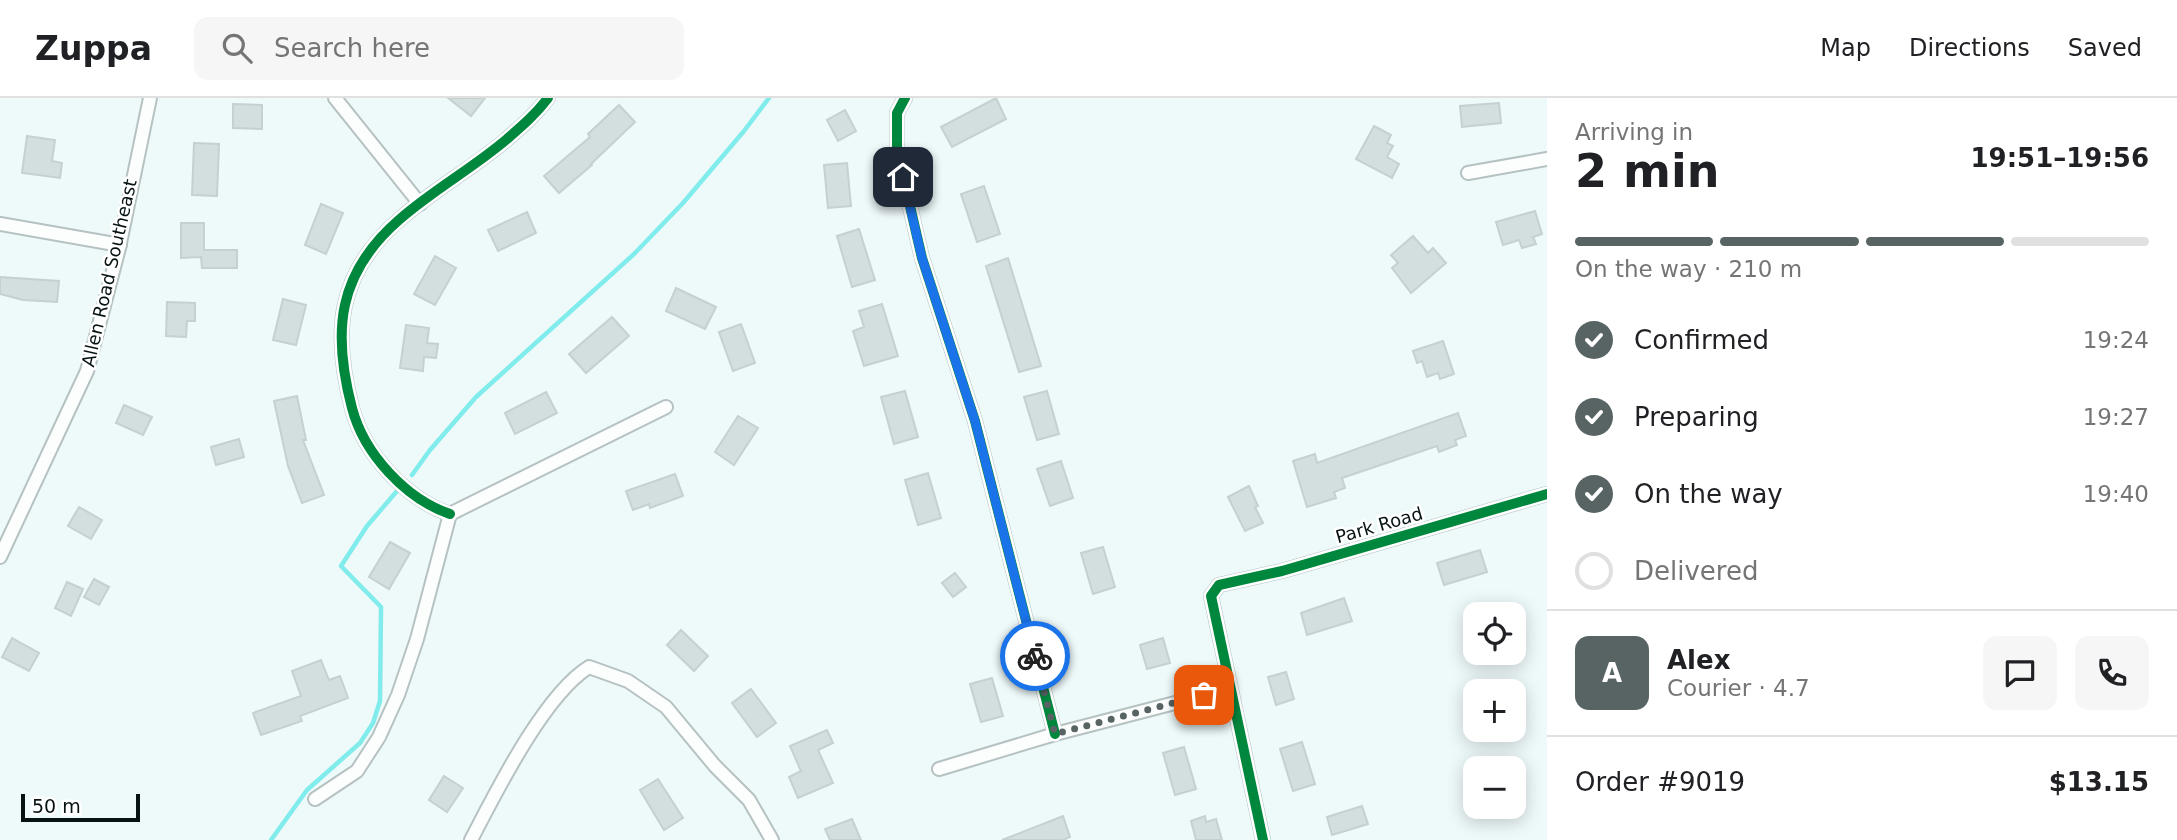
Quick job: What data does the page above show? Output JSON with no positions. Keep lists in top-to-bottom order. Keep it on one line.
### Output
{"streets":{"street":["Allen Road Southeast","Park Road"]},"scale_bar":"50 m","page":{"header":"Zuppa","search":"Search here","nav":["Map","Directions","Saved"],"heading":["2 min","Arriving in","19:51–19:56"],"panel":["Alex","Courier · 4.7","Order #9019","$13.15"],"bar":"On the way · 210 m","list":[["Confirmed","19:24"],["Preparing","19:27"],["On the way","19:40"],"Delivered"],"map_buttons":["+","−"],"round":"A","scale":"50 m"}}
